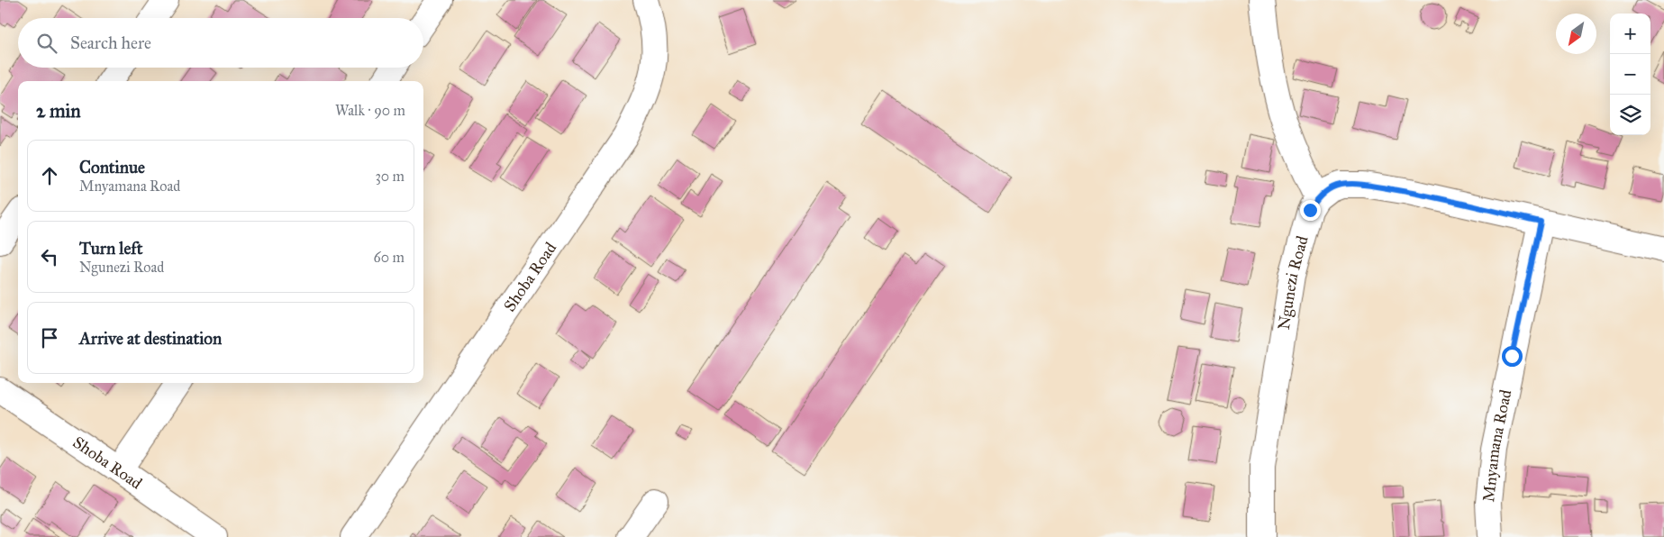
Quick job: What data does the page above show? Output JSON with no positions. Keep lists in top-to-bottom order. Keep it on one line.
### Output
{"streets":{"street":["Shoba Road","Ngunezi Road","Mnyamana Road"]},"north":"bottom left","page":{"map_buttons":["+","−"],"search":"Search here","heading":["2 min","Walk · 90 m"],"list":[["Continue","Mnyamana Road","30 m"],["Turn left","Ngunezi Road","60 m"],"Arrive at destination"]}}
